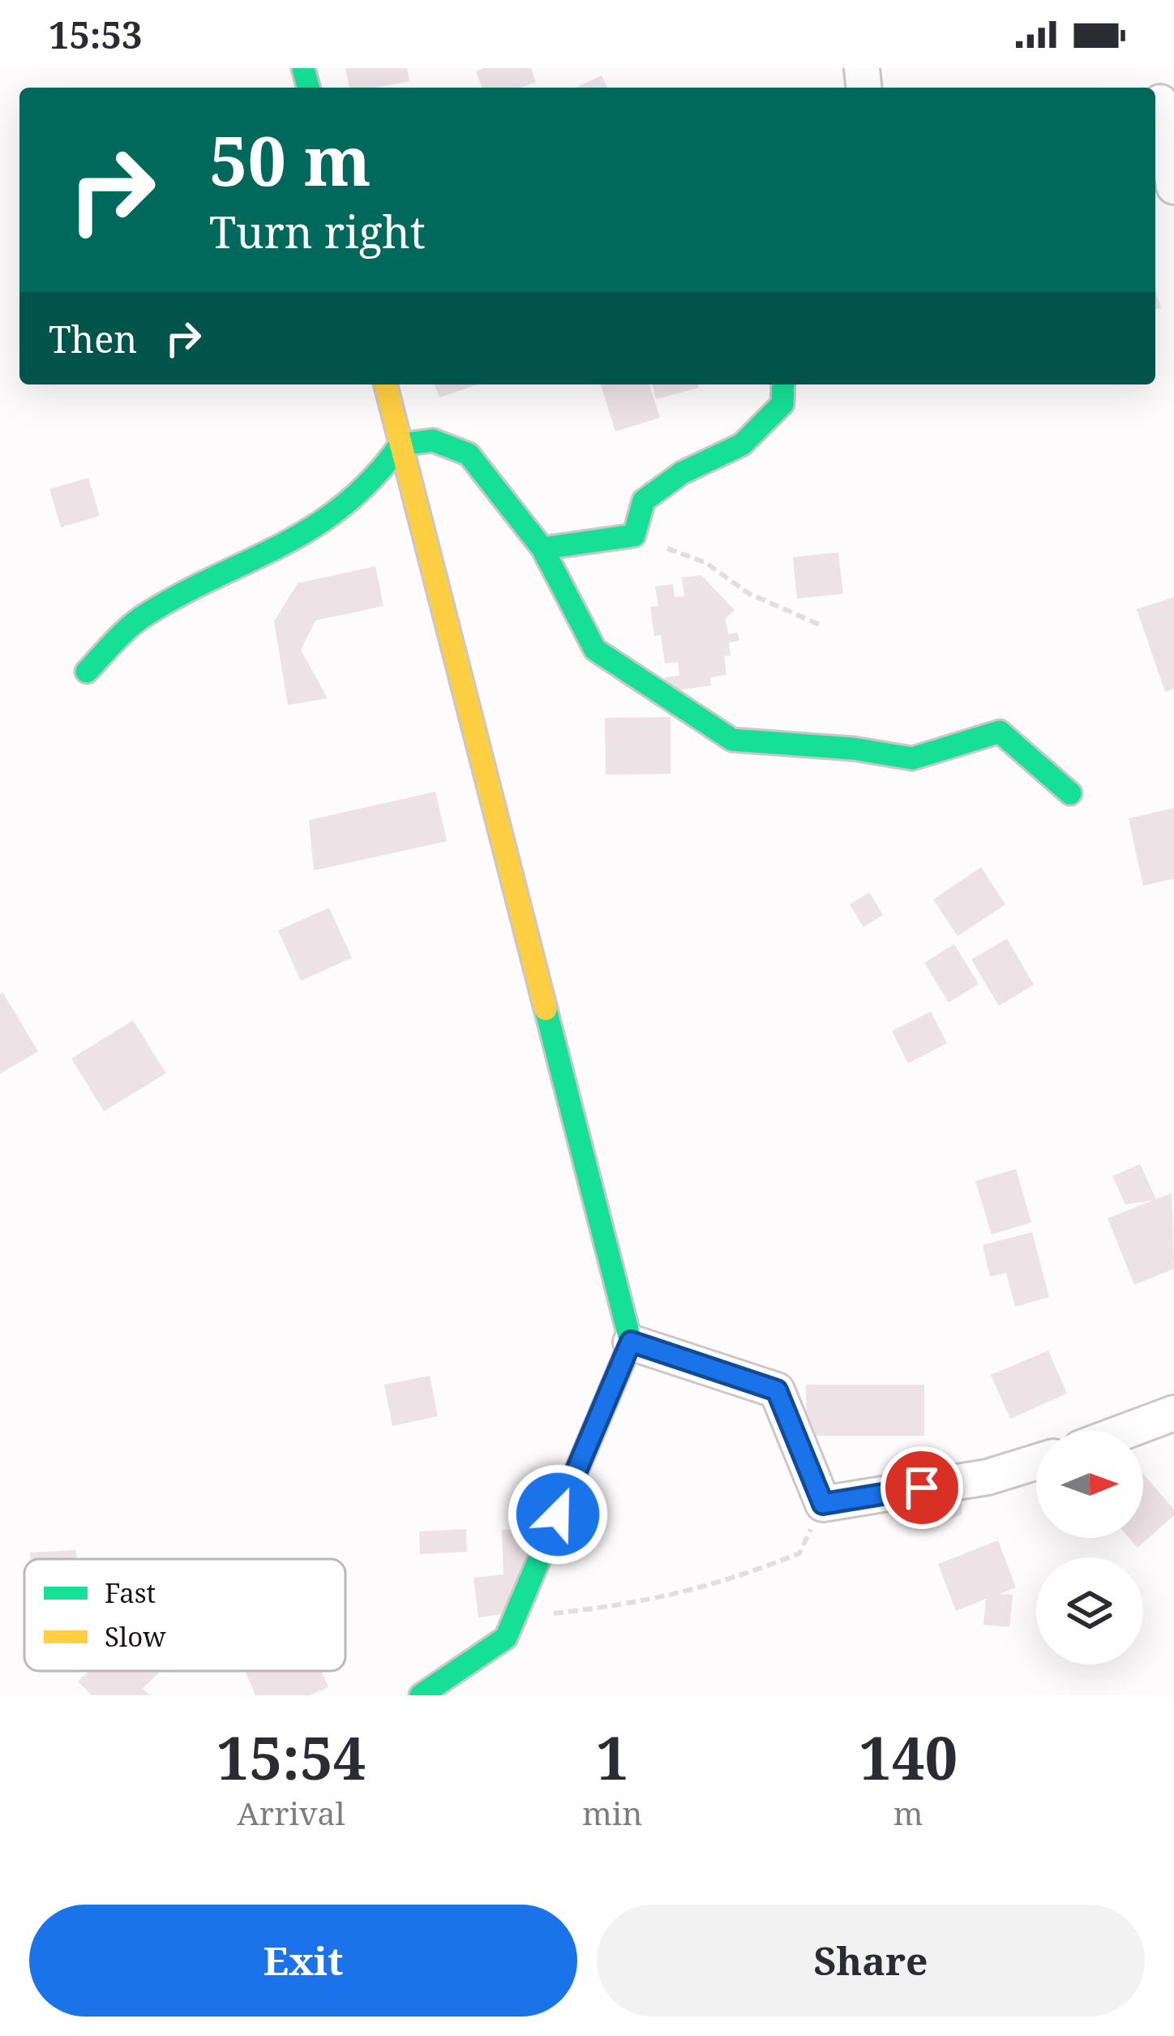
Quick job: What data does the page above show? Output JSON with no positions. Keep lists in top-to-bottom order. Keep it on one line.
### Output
{"legend":["Fast","Slow"],"north":"right","page":{"status":"15:53","turn":["50 m","Turn right"],"then":"Then","eta":["15:54","Arrival","1","min","140","m"],"buttons":["Exit","Share"]}}
